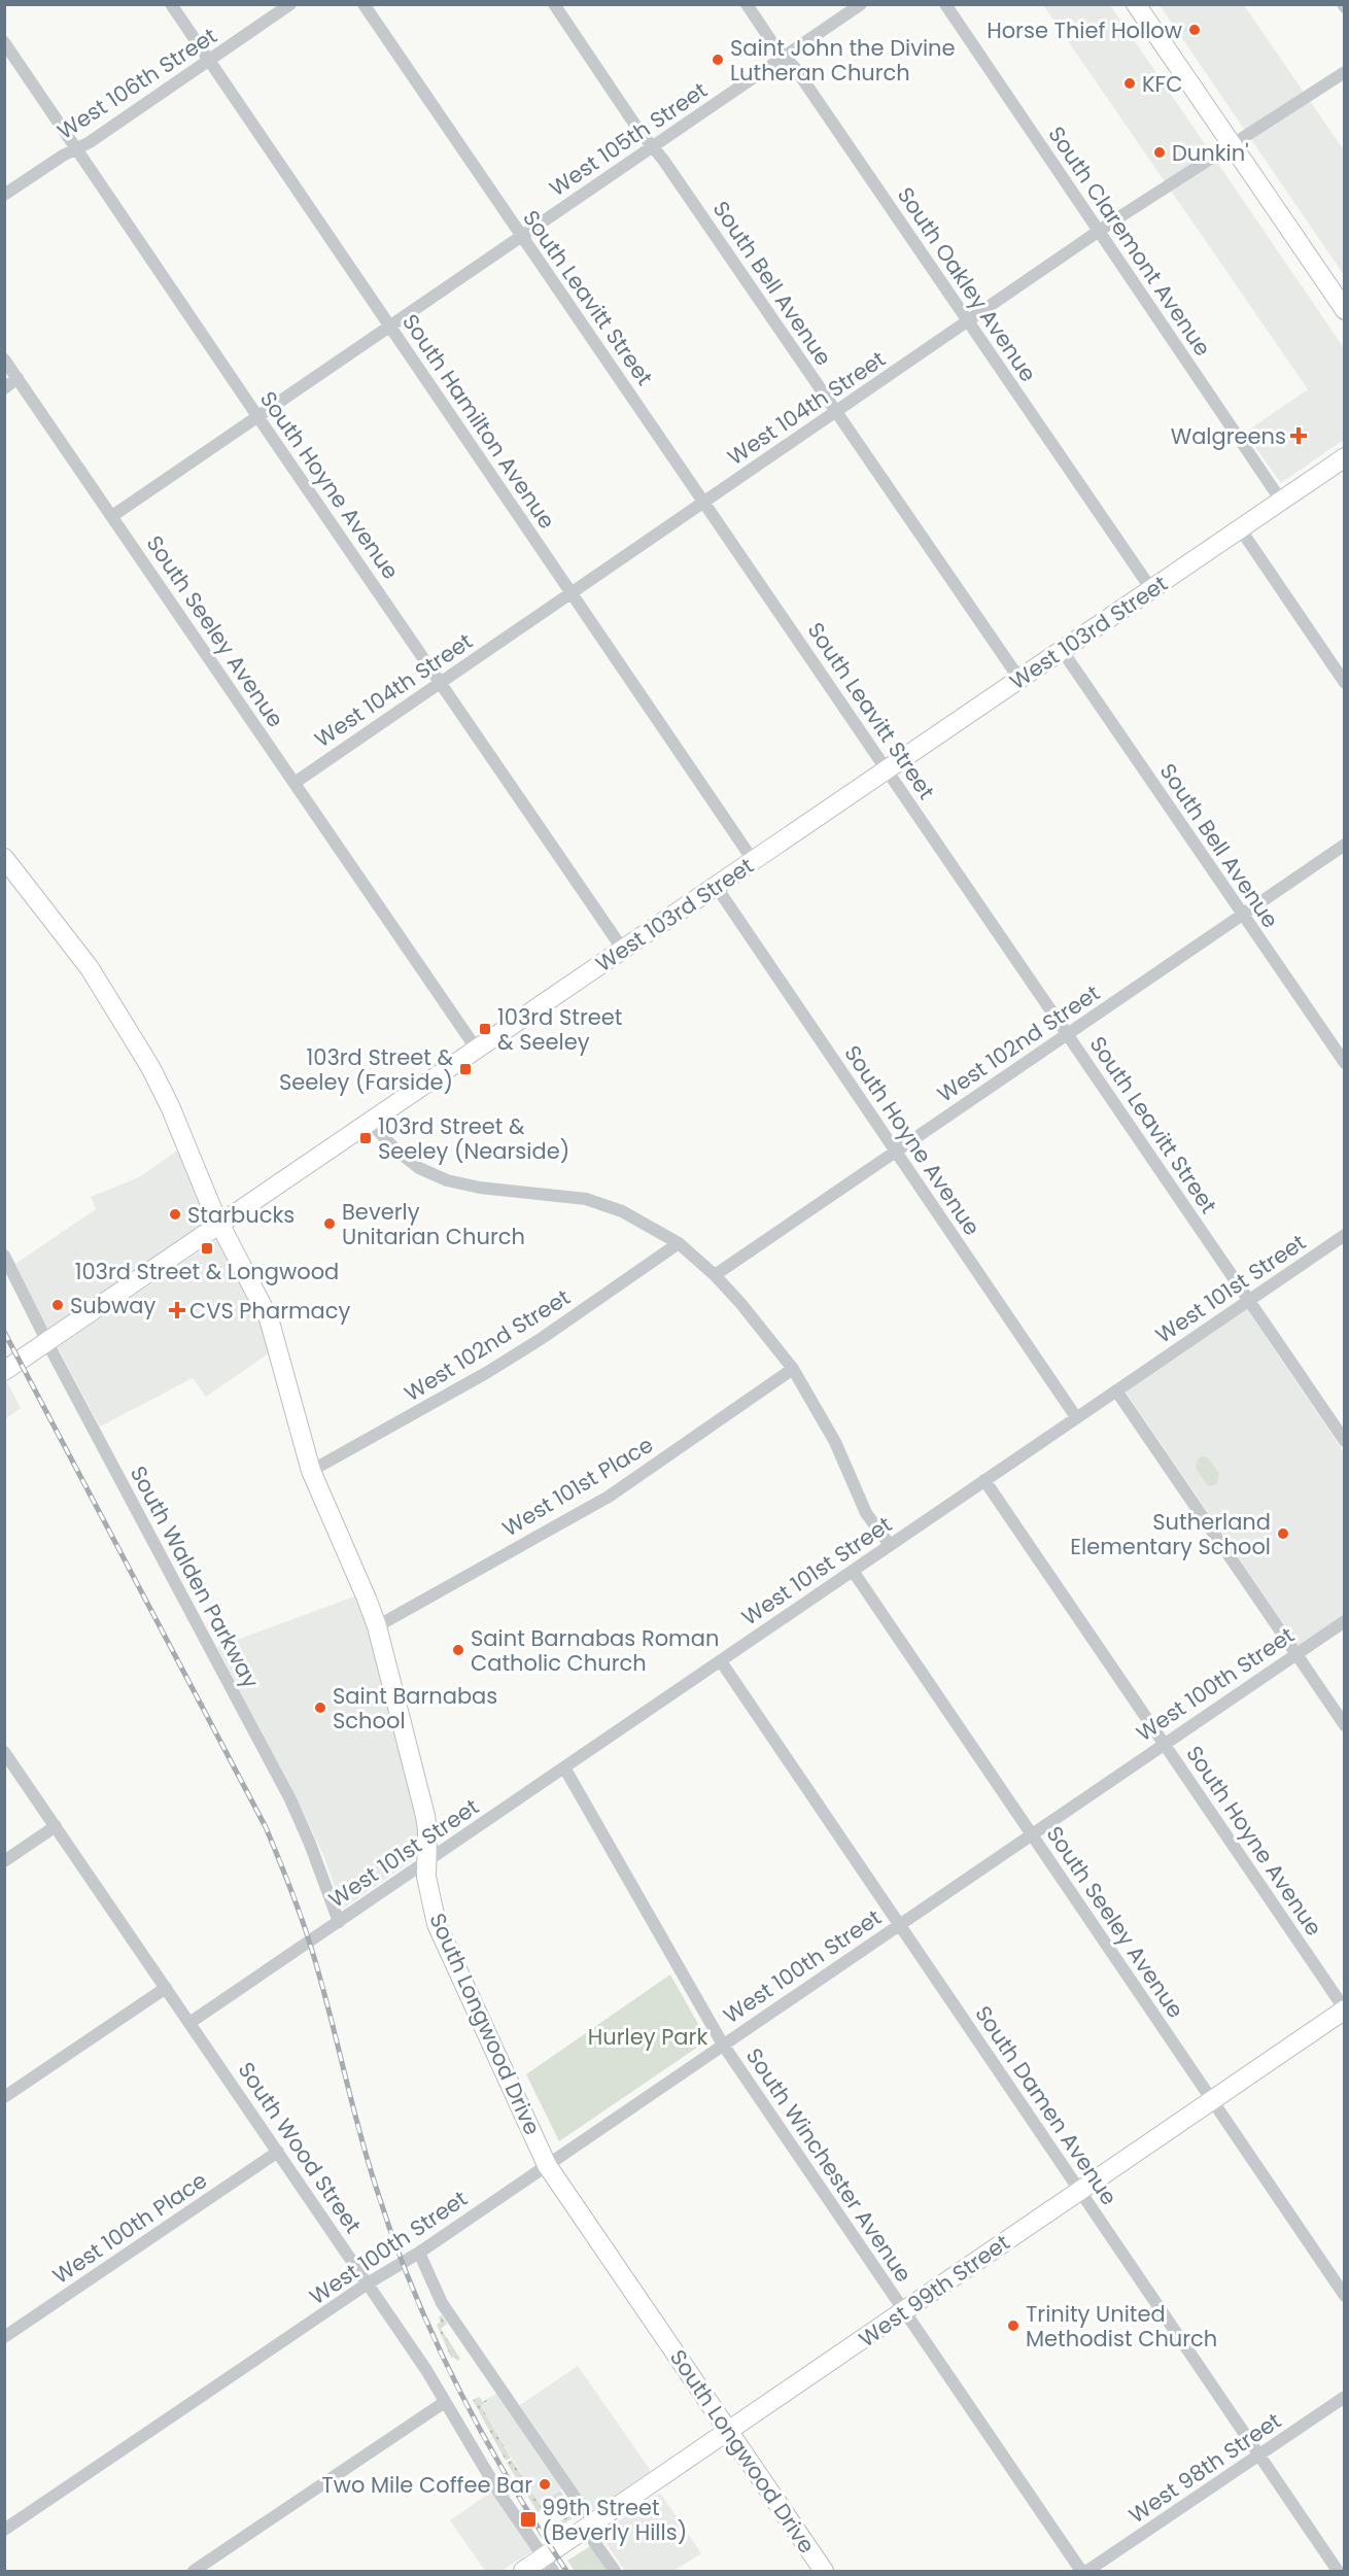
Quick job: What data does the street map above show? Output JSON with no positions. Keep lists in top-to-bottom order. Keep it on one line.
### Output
{"streets":{"street":["West 106th Street","West 105th Street","South Claremont Avenue","South Bell Avenue","South Oakley Avenue","South Leavitt Street","West 104th Street","South Hamilton Avenue","South Hoyne Avenue","South Seeley Avenue","West 103rd Street","West 102nd Street","West 101st Street","West 101st Place","South Walden Parkway","West 100th Street","South Longwood Drive","South Damen Avenue","South Wood Street","South Winchester Avenue","West 100th Place","West 99th Street","West 98th Street"]},"crossings":[["West 106th Street","South Hamilton Avenue"],["West 106th Street","South Hoyne Avenue"],["West 105th Street","South Bell Avenue"],["West 105th Street","South Oakley Avenue"],["West 105th Street","South Leavitt Street"],["West 105th Street","South Hamilton Avenue"],["West 105th Street","South Hoyne Avenue"],["West 105th Street","South Seeley Avenue"],["South Claremont Avenue","West 104th Street"],["South Claremont Avenue","West 103rd Street"],["South Bell Avenue","West 104th Street"],["South Bell Avenue","West 103rd Street"],["South Bell Avenue","West 102nd Street"],["South Oakley Avenue","West 104th Street"],["South Oakley Avenue","West 103rd Street"],["South Leavitt Street","West 104th Street"],["South Leavitt Street","West 103rd Street"],["South Leavitt Street","West 102nd Street"],["South Leavitt Street","West 101st Street"],["West 104th Street","South Hamilton Avenue"],["West 104th Street","South Hoyne Avenue"],["West 104th Street","South Seeley Avenue"],["South Hamilton Avenue","West 103rd Street"],["South Hoyne Avenue","West 103rd Street"],["South Hoyne Avenue","West 102nd Street"],["South Hoyne Avenue","West 101st Street"],["South Hoyne Avenue","West 100th Street"],["South Hoyne Avenue","West 99th Street"],["South Seeley Avenue","West 103rd Street"],["South Seeley Avenue","West 101st Street"],["South Seeley Avenue","West 100th Street"],["South Seeley Avenue","West 99th Street"],["West 103rd Street","South Walden Parkway"],["West 103rd Street","South Longwood Drive"],["West 102nd Street","South Longwood Drive"],["West 101st Street","South Walden Parkway"],["West 101st Street","South Longwood Drive"],["West 101st Street","South Damen Avenue"],["West 101st Street","South Wood Street"],["West 101st Street","South Winchester Avenue"],["West 101st Place","South Longwood Drive"],["West 100th Street","South Longwood Drive"],["West 100th Street","South Damen Avenue"],["West 100th Street","South Wood Street"],["West 100th Street","South Winchester Avenue"],["South Longwood Drive","West 99th Street"],["South Damen Avenue","West 99th Street"],["South Damen Avenue","West 98th Street"],["South Wood Street","West 100th Place"],["South Wood Street","West 99th Street"],["South Winchester Avenue","West 99th Street"]],"parks":["Hurley Park"],"places":{"other":["Horse Thief Hollow","Saint John the Divine Lutheran Church","KFC","Dunkin'","Starbucks","Beverly Unitarian Church","Subway","Sutherland Elementary School","Saint Barnabas Roman Catholic Church","Saint Barnabas School","Trinity United Methodist Church","Two Mile Coffee Bar"],"health":["Walgreens","CVS Pharmacy"],"transit":["103rd Street & Seeley","103rd Street & Seeley (Farside)","103rd Street & Seeley (Nearside)","103rd Street & Longwood","99th Street (Beverly Hills)"]}}
